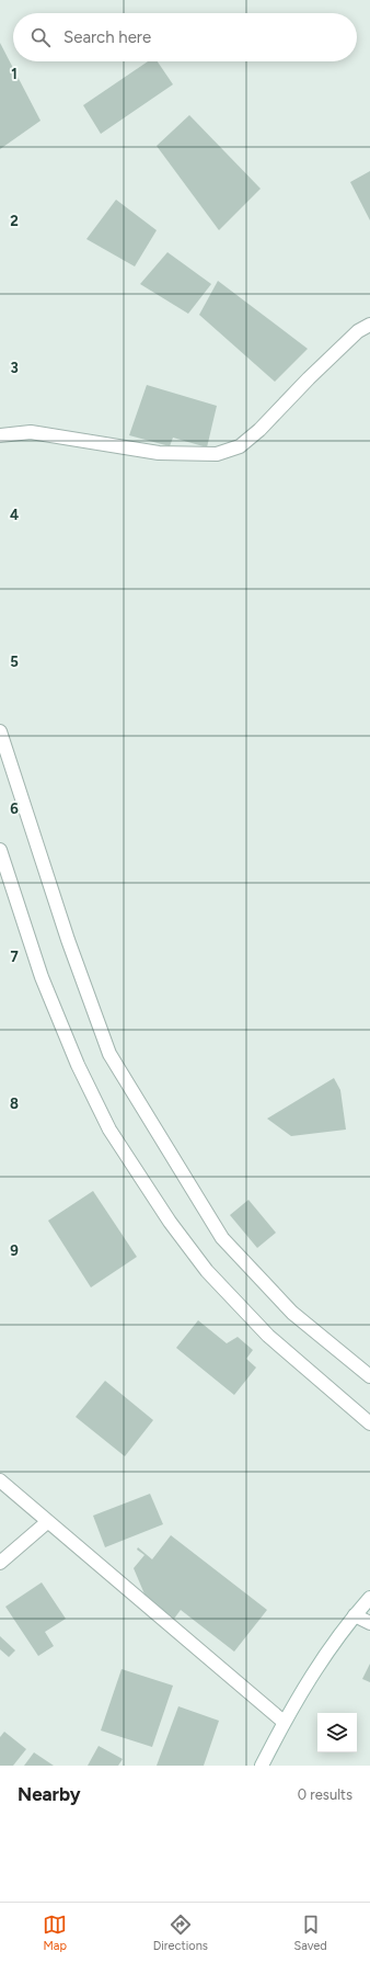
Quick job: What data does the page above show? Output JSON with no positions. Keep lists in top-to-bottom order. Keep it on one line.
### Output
{"page":{"search":"Search here","heading":["Nearby","0 results"],"nav":["Map","Directions","Saved"]},"grid":{"rows":["1","2","3","4","5","6","7","8","9"]}}
